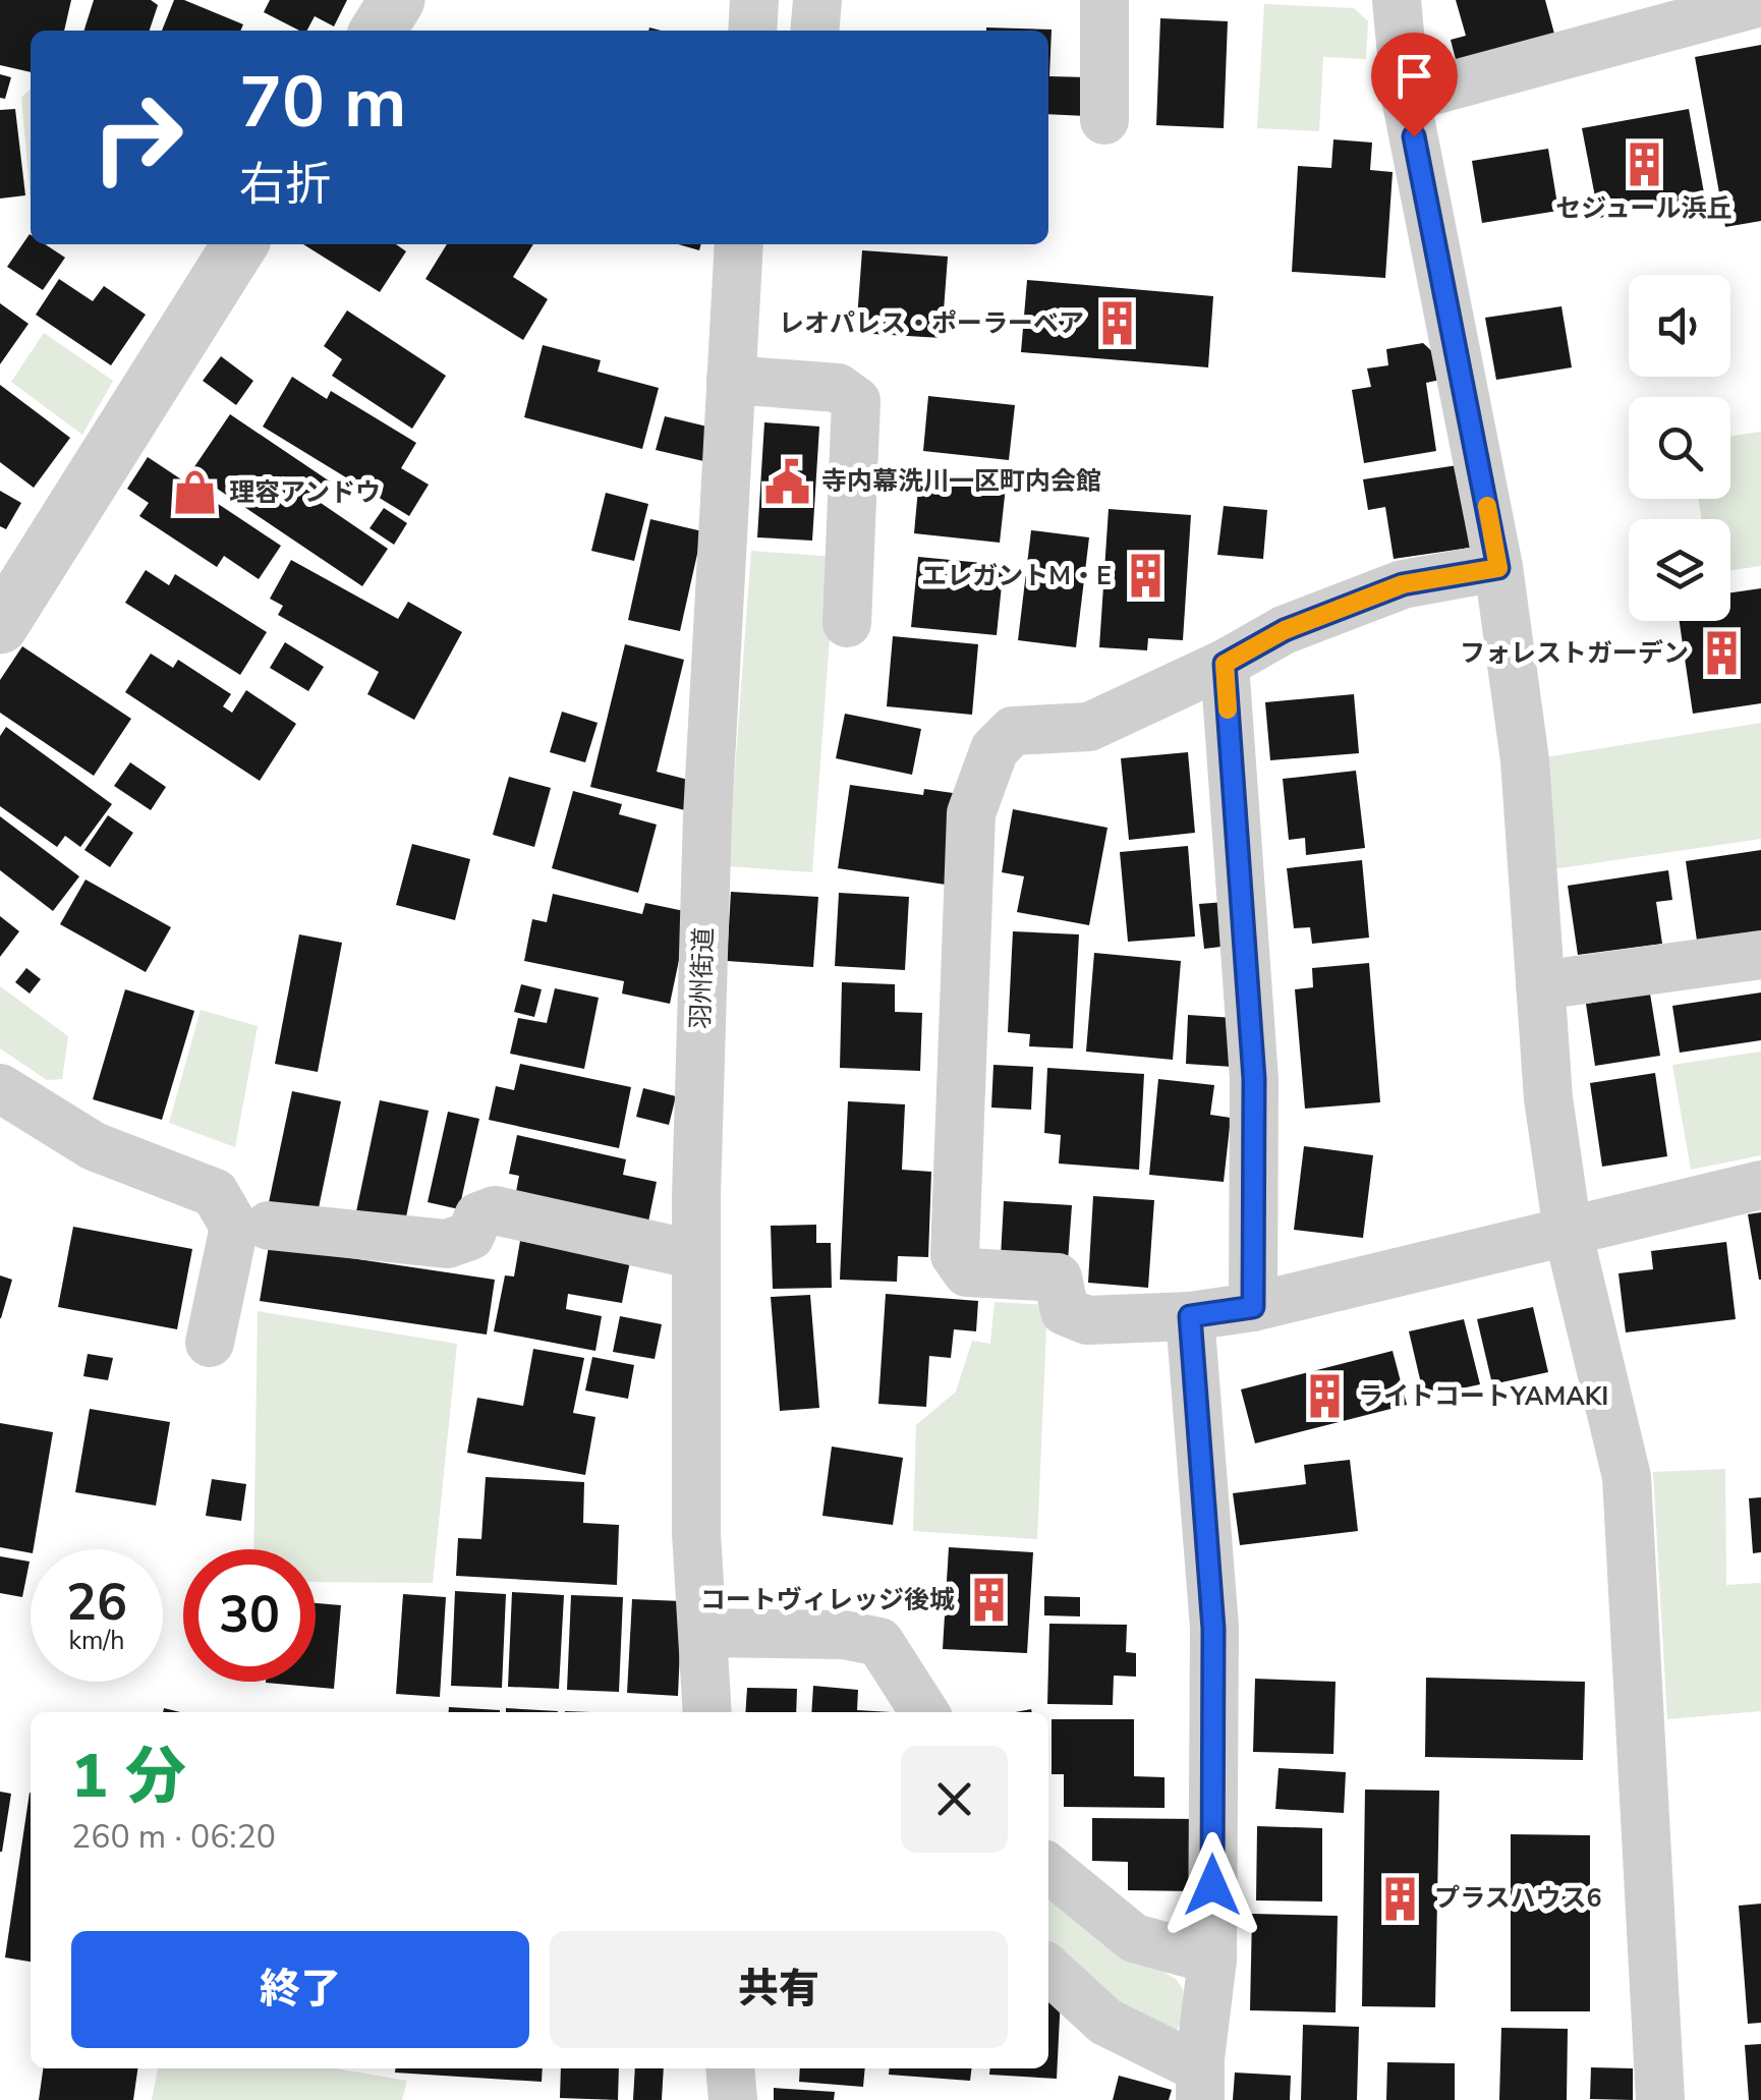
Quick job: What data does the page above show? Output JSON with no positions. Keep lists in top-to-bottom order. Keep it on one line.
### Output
{"streets":{"street":["羽州街道"]},"places":{"building":["セジュール浜丘","レオパレス・ポーラーベア","エレガントM・E","フォレストガーデン","ライトコートYAMAKI","コートヴィレッジ後城","プラスハウス6"],"public building":["寺内幕洗川一区町内会館"],"shop":["理容アンドウ"]},"page":{"turn":["70 m","右折"],"speed":"26 km/h","limit":"30","heading":["1 分","260 m · 06:20"],"buttons":["終了","共有"]}}
